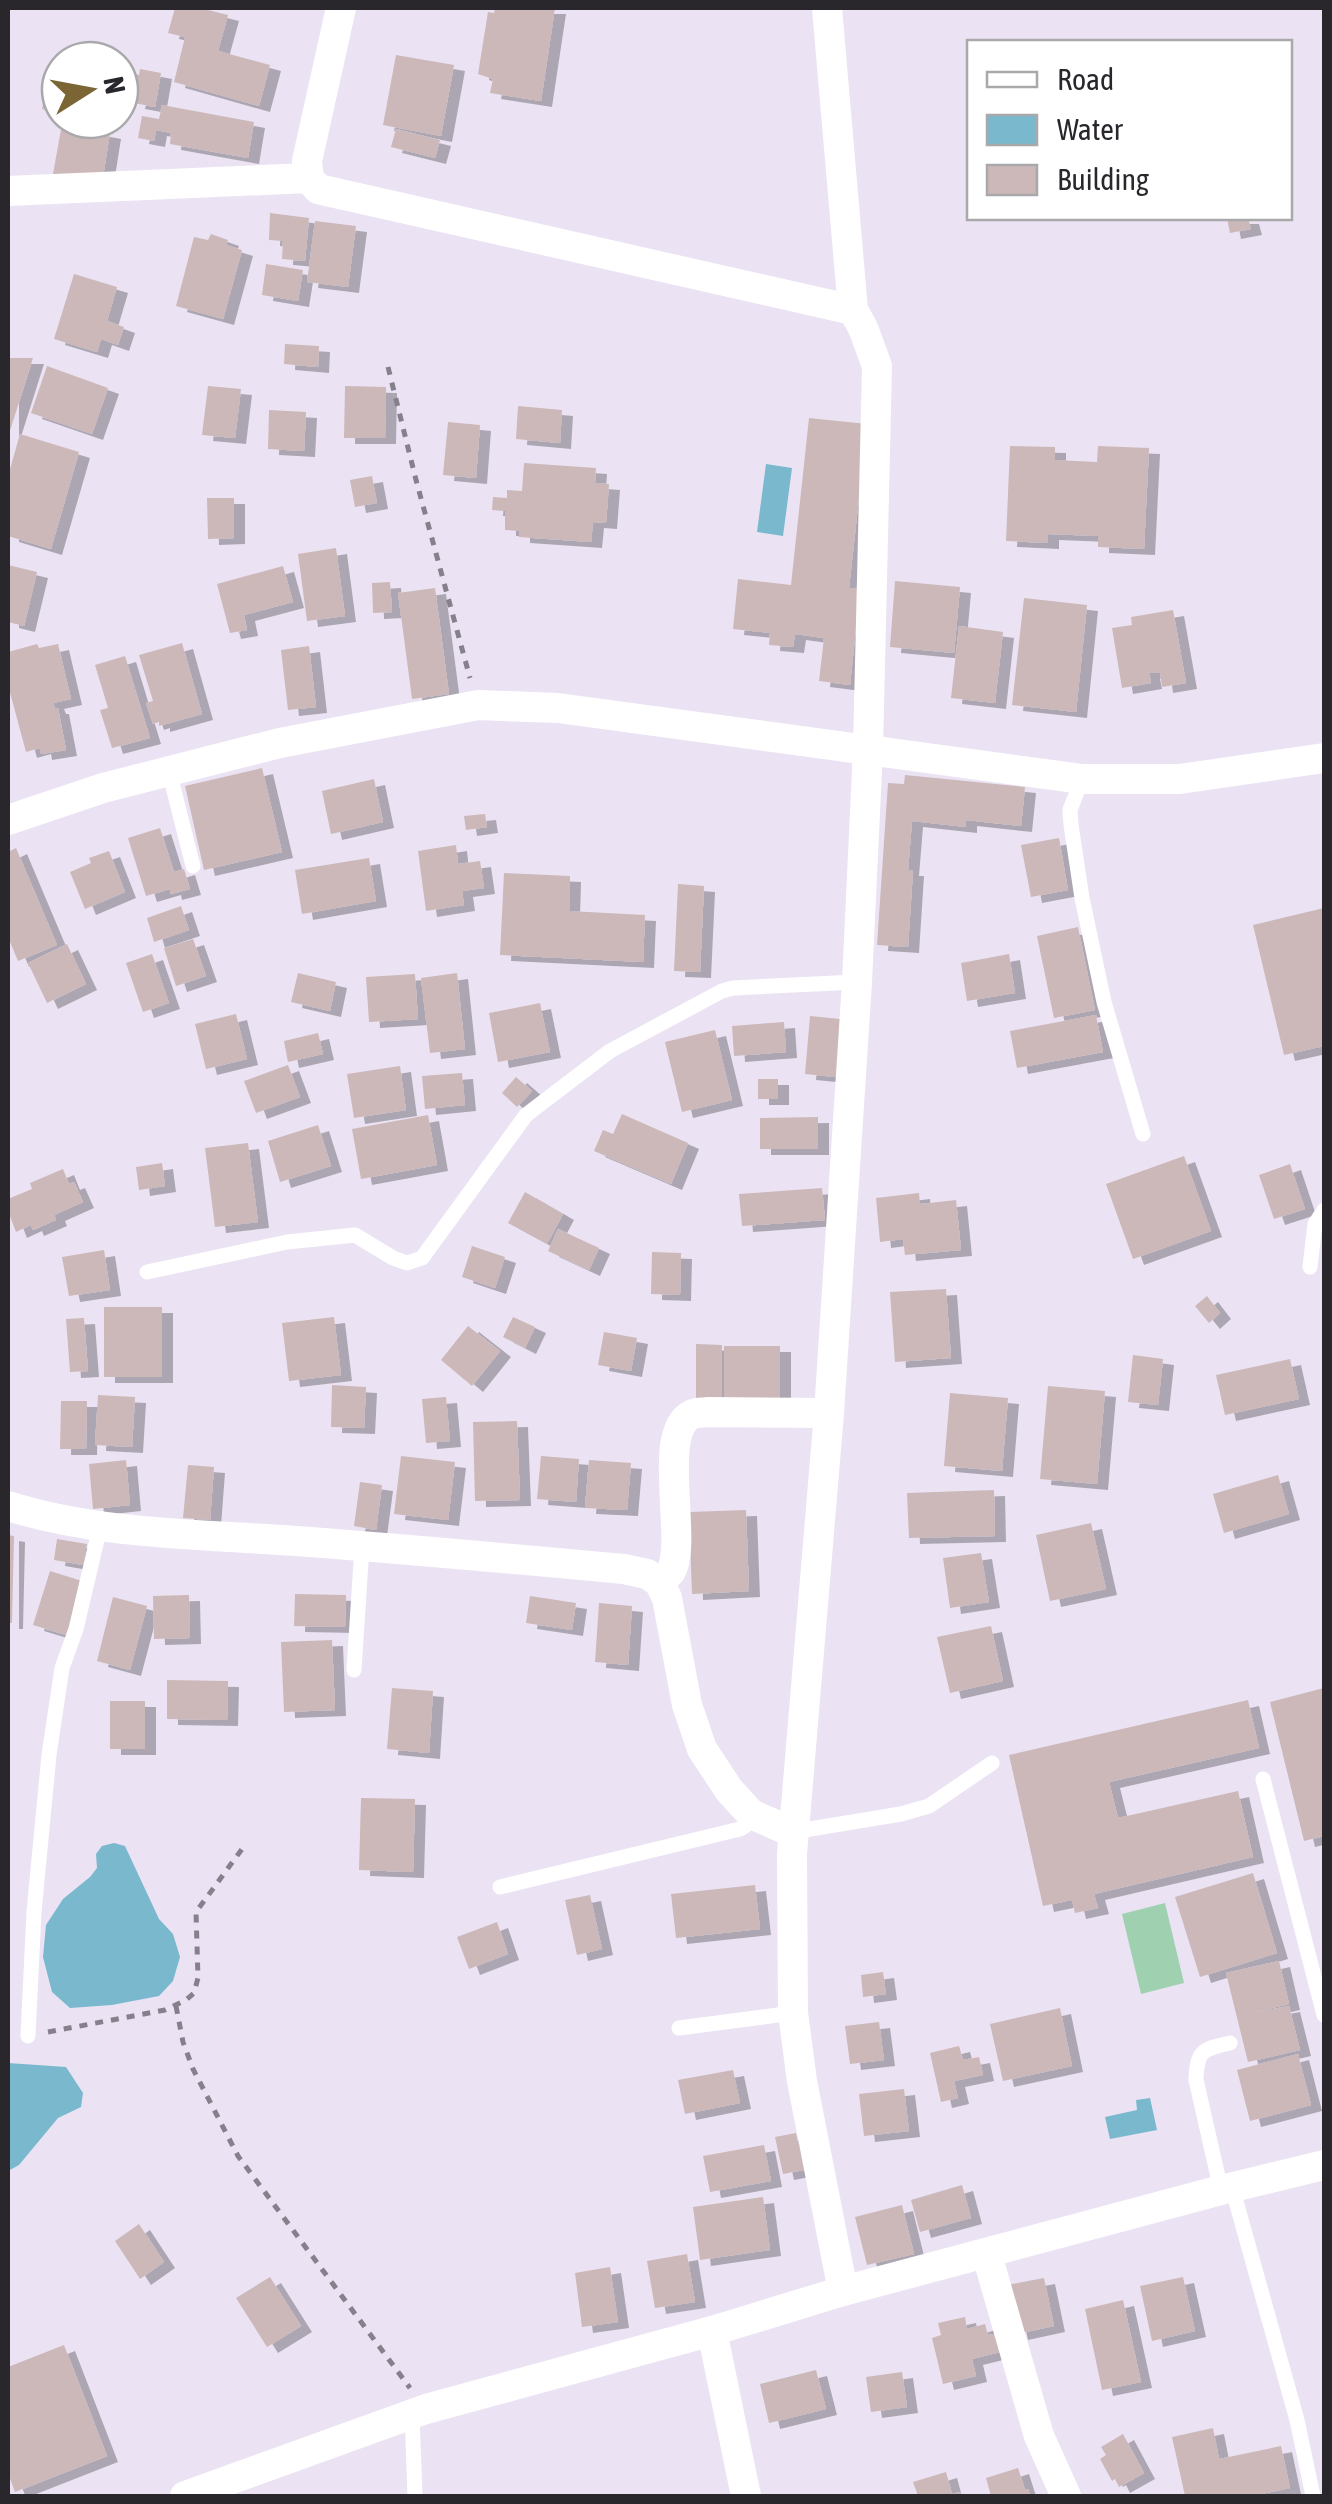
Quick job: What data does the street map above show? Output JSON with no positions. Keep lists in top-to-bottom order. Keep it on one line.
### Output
{"legend":["Road","Water","Building"],"north":"right"}
